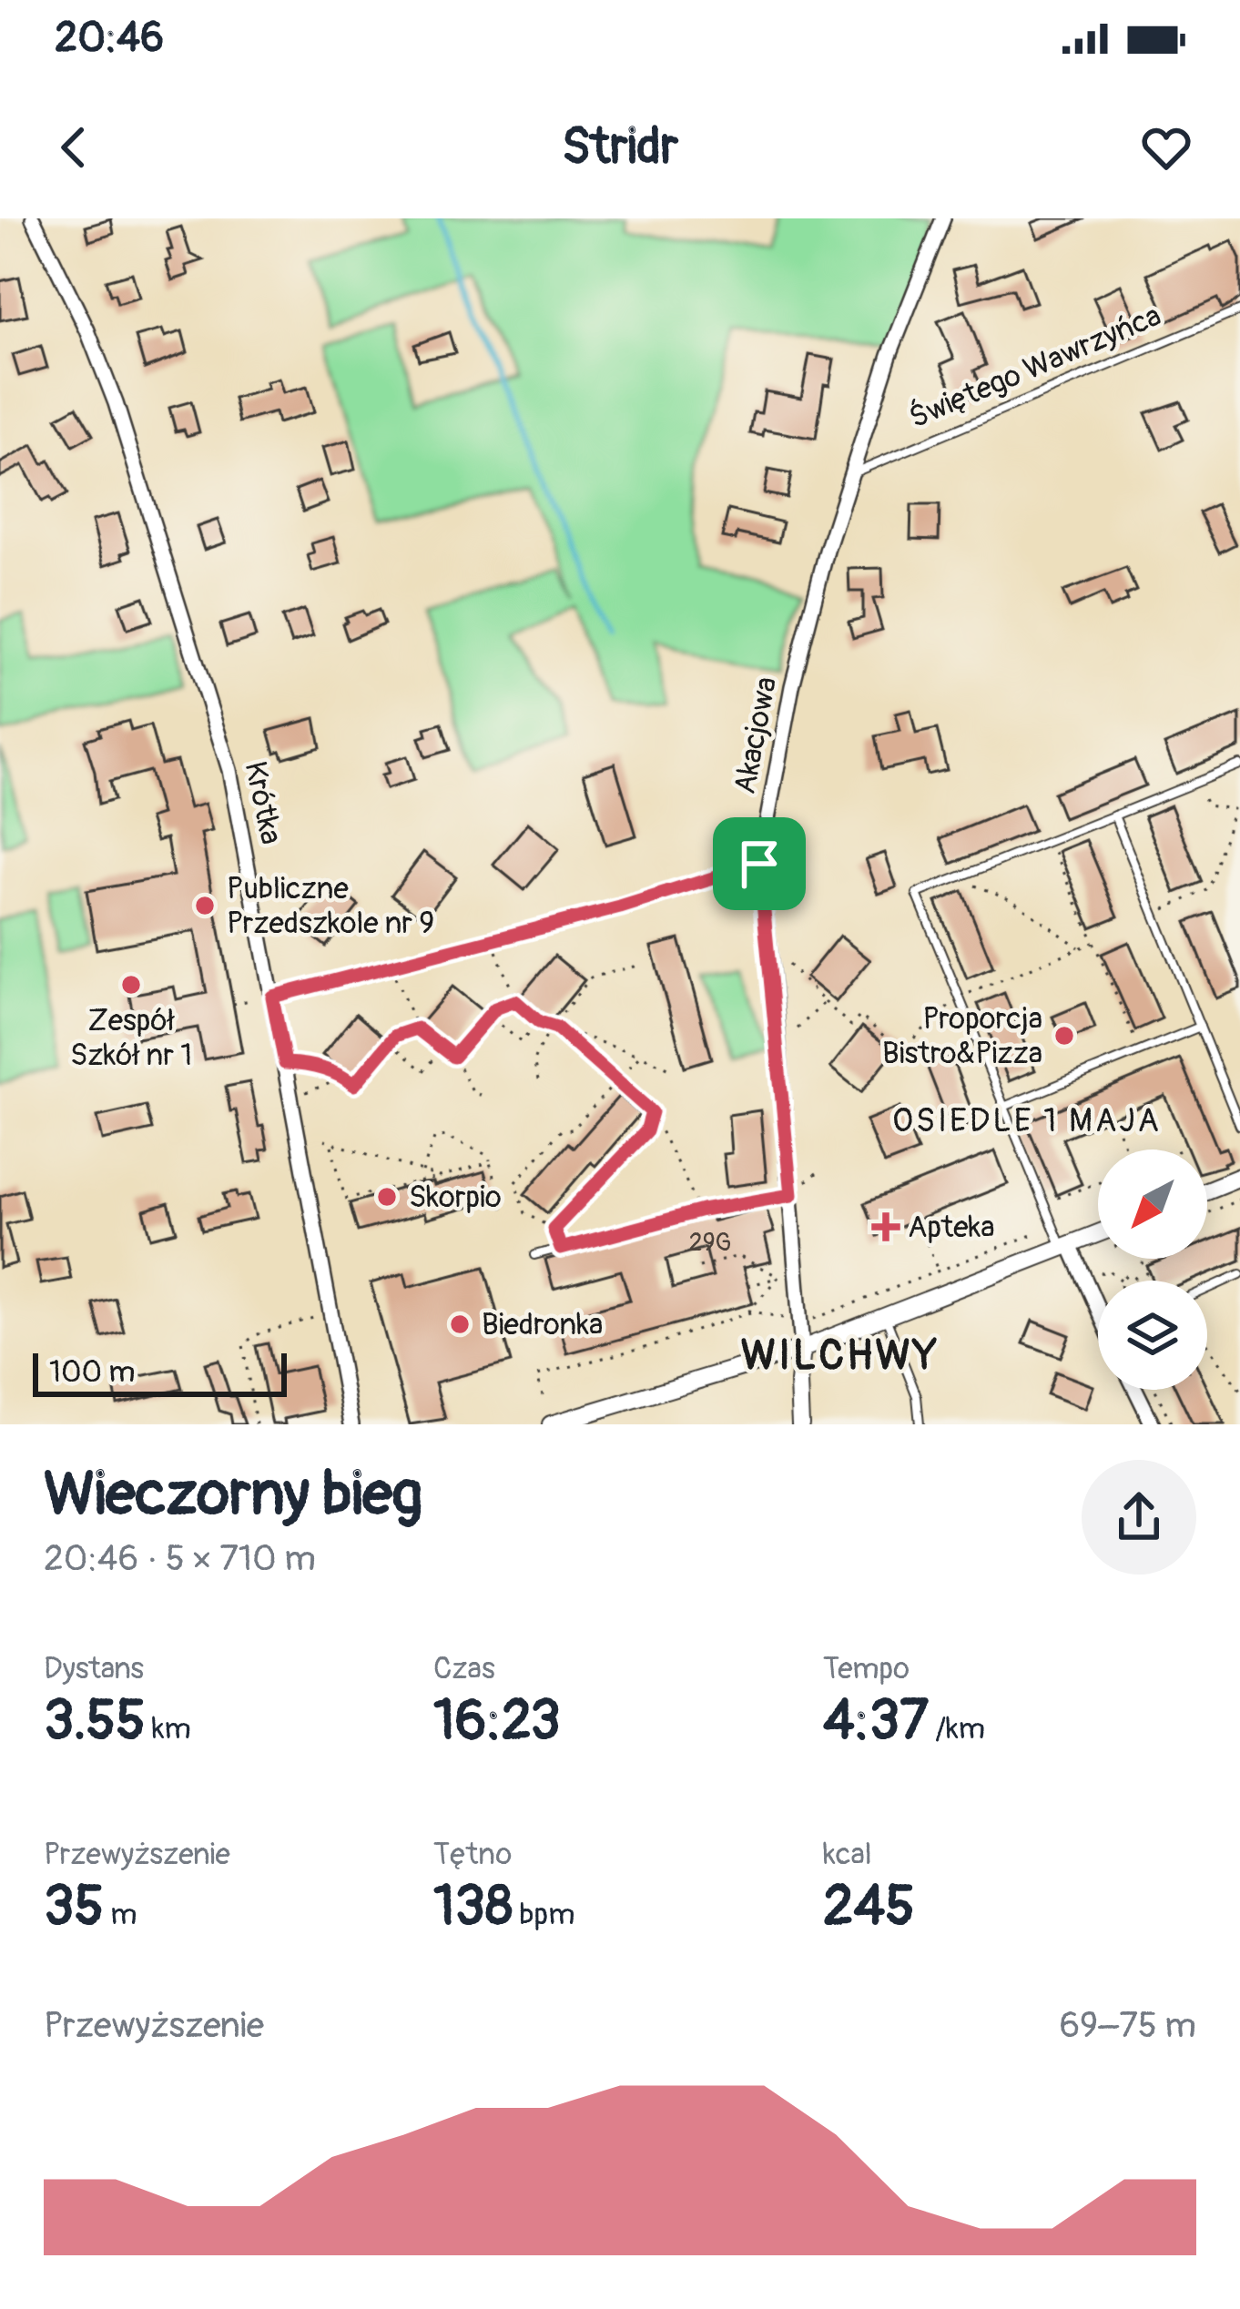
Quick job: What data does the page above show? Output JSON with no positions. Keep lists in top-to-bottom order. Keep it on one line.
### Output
{"streets":{"street":["Akacjowa","Krótka"],"lane":["Świętego Wawrzyńca"]},"crossings":[["Świętego Wawrzyńca","Akacjowa"]],"districts":["OSIEDLE 1 MAJA","WILCHWY"],"places":{"other":["Publiczne Przedszkole nr 9","Zespół Szkół nr 1","Proporcja Bistro&Pizza","Skorpio","Biedronka"],"health":["Apteka"]},"house_numbers":["29G"],"scale_bar":"100 m","north":"bottom left","page":{"status":"20:46","header":"Stridr","scale":"100 m","heading":["Wieczorny bieg","20:46 · 5 × 710 m"],"stats":[["Dystans","3.55 km"],["Czas","16:23"],["Tempo","4:37 /km"],["Przewyższenie","35 m"],["Tętno","138 bpm"],["kcal","245"]],"chart":["Przewyższenie","69–75 m"]}}
